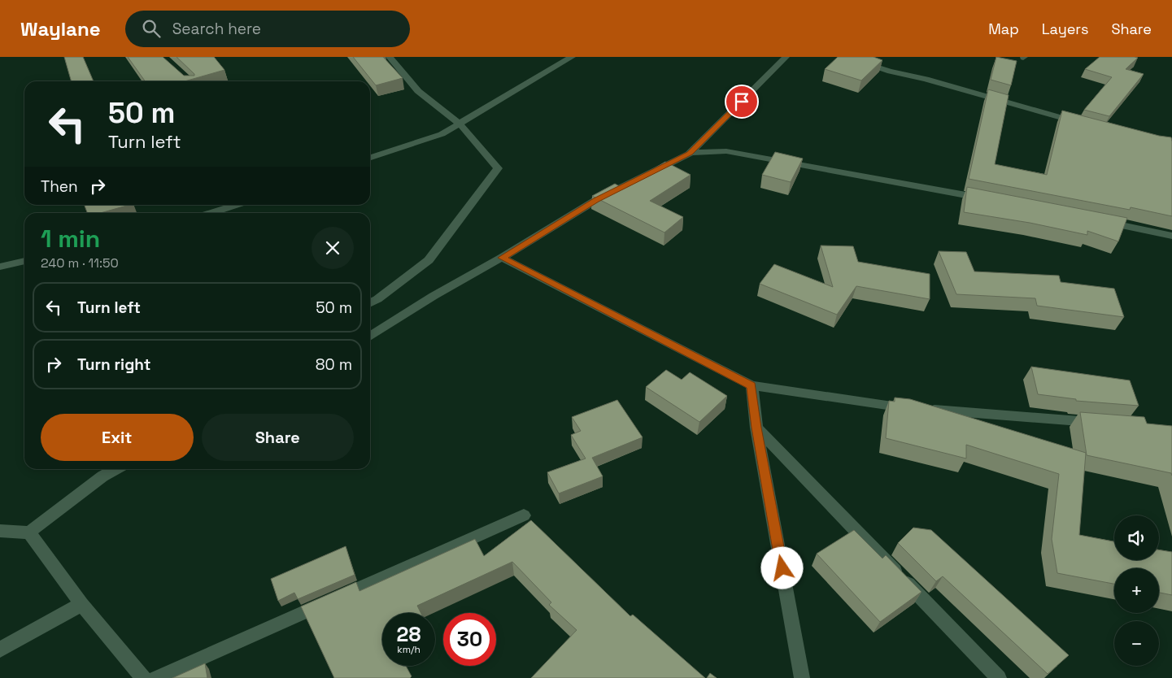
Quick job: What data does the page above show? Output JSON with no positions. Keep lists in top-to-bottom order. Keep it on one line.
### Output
{"page":{"header":"Waylane","search":"Search here","nav":["Map","Layers","Share"],"turn":["50 m","Turn left"],"then":"Then","heading":["1 min","240 m · 11:50"],"list":[{"name":"Turn left","value":"50 m"},{"name":"Turn right","value":"80 m"}],"buttons":["Exit","Share"],"map_buttons":["+","−"],"speed":"28 km/h","limit":"30"}}
